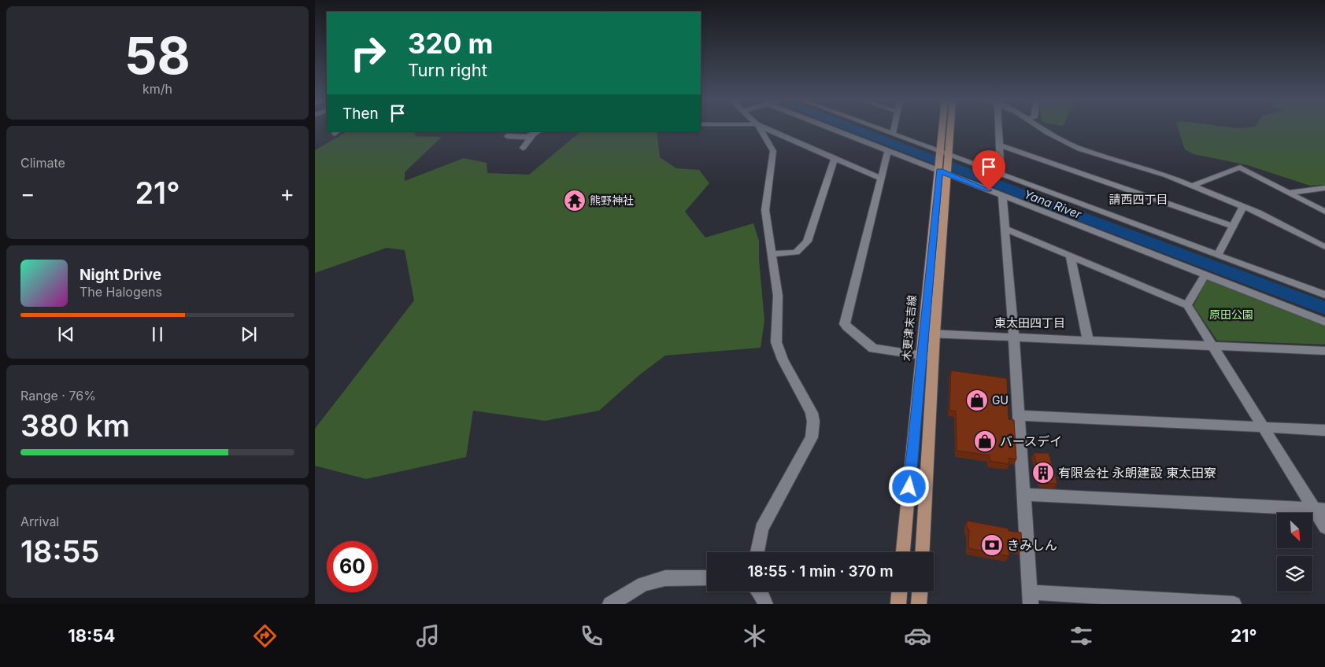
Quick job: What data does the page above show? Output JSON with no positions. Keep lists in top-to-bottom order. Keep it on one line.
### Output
{"streets":{"main road":["木更津末吉線"]},"districts":["請西四丁目","東太田四丁目"],"water":["Yana River"],"parks":["原田公園"],"places":{"temple":["熊野神社"],"shop":["GU","バースデイ"],"building":["有限会社 永朗建設 東太田寮"],"bank":["きみしん"]},"north":"bottom right","page":{"tile":[["58","km/h"],"Climate",["Range · 76%","380 km"],["Arrival","18:55"]],"turn":["320 m","Turn right"],"then":"Then","heat":["−","21°","+"],"song":["Night Drive","The Halogens"],"limit":"60","trip":"18:55 · 1 min · 370 m","tabs":["18:54","21°"]}}
